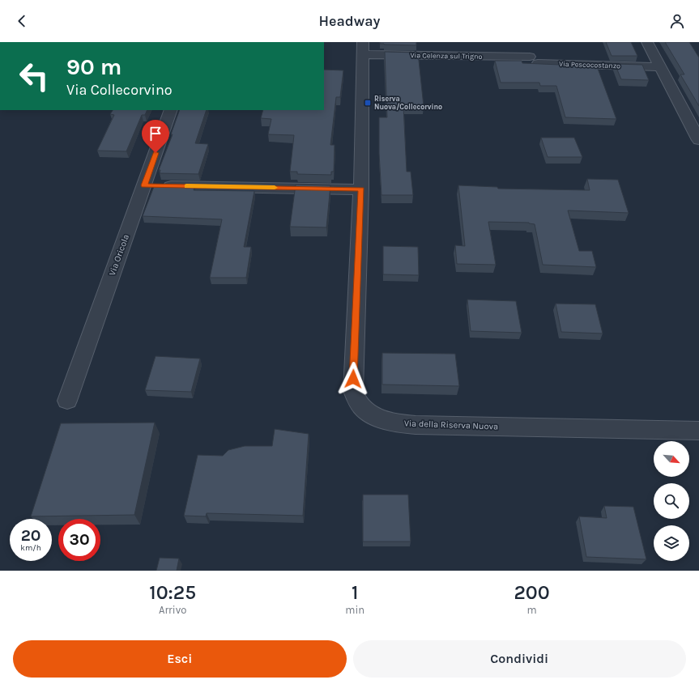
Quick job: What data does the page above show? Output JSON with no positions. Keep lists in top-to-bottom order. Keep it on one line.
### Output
{"streets":{"street":["Via Celenza sul Trigno","Via Pescocostanzo","Via Oricola","Via della Riserva Nuova"]},"crossings":[["Via Celenza sul Trigno","Via Pescocostanzo"],["Via Celenza sul Trigno","Via della Riserva Nuova"]],"places":{"transit":["Riserva Nuova/Collecorvino"]},"north":"bottom right","page":{"header":"Headway","turn":["90 m","Via Collecorvino"],"speed":"20 km/h","limit":"30","eta":["10:25","Arrivo","1","min","200","m"],"buttons":["Esci","Condividi"]}}
